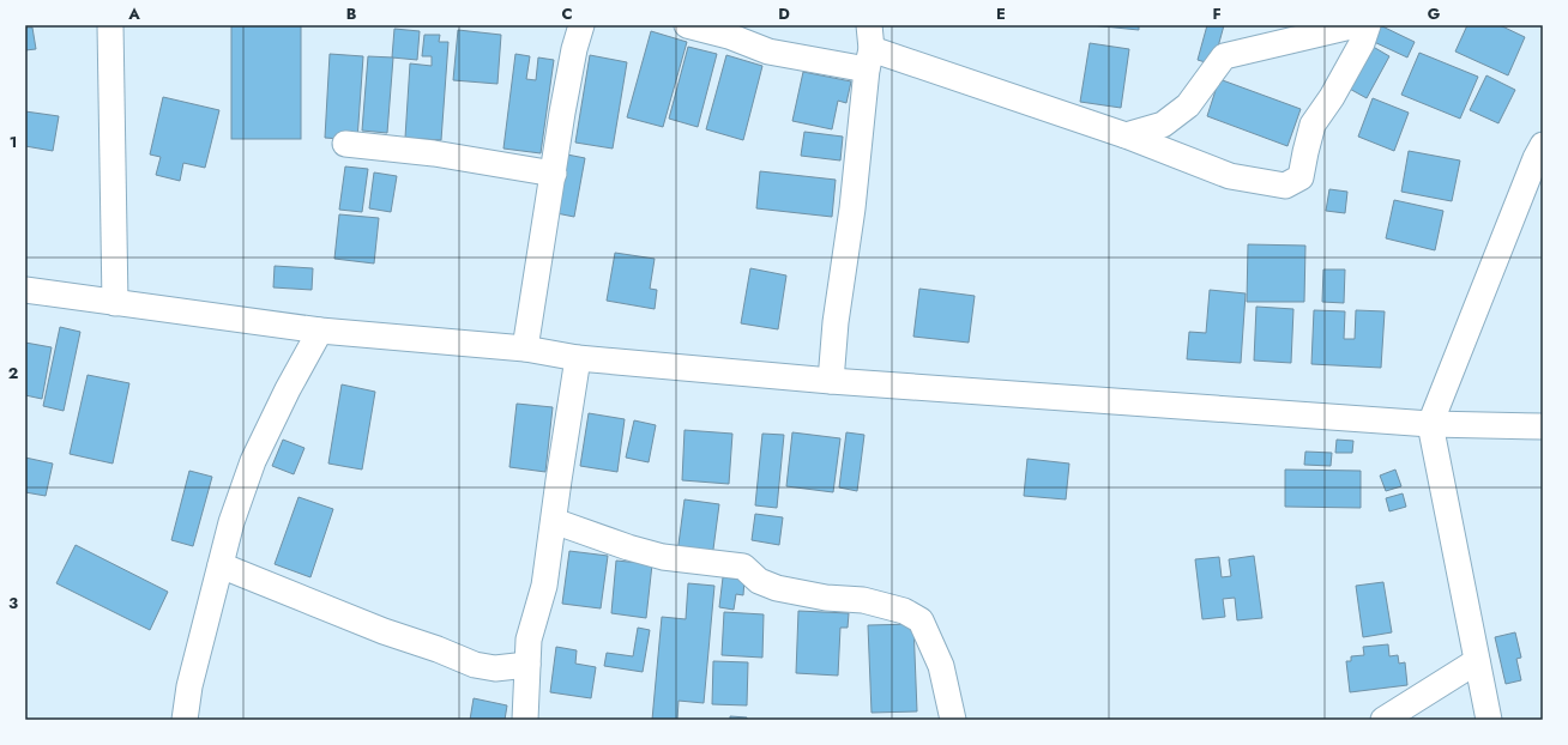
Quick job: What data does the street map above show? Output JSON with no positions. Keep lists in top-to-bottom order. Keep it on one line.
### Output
{"grid":{"columns":["A","B","C","D","E","F","G"],"rows":["1","2","3"]}}
